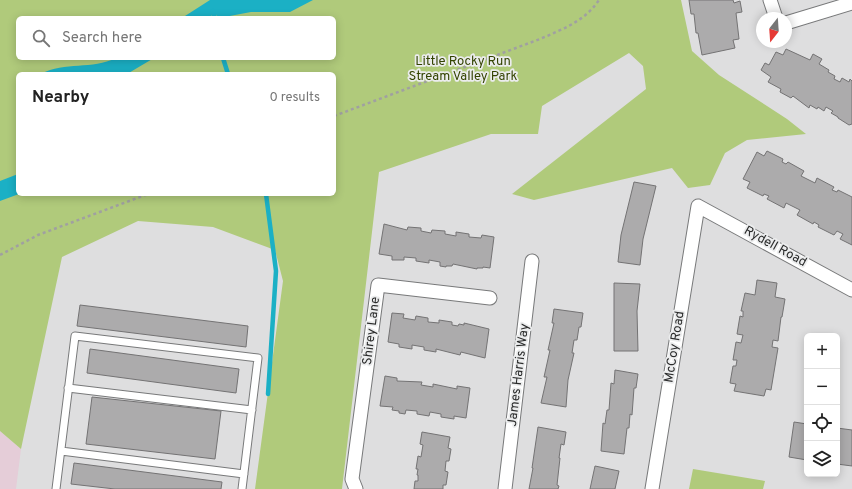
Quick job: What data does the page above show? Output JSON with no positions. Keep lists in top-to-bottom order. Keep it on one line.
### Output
{"streets":{"street":["Rydell Road","Shirey Lane","McCoy Road","James Harris Way"]},"crossings":[["Rydell Road","McCoy Road"]],"parks":["Little Rocky Run Stream Valley Park"],"north":"bottom","page":{"search":"Search here","heading":["Nearby","0 results"],"map_buttons":["+","−"]}}
